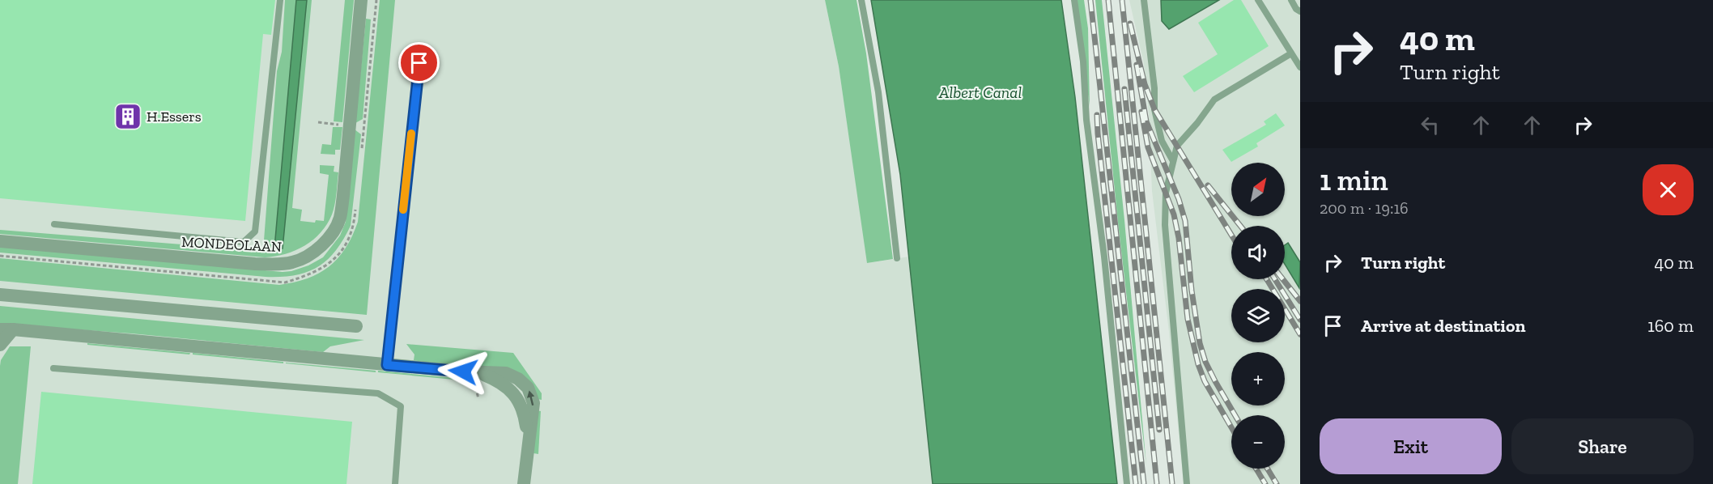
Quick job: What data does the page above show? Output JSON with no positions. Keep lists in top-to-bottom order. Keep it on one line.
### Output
{"streets":{"street":["MONDEOLAAN"]},"water":["Albert Canal"],"places":{"building":["H.Essers"]},"north":"top right","page":{"turn":["40 m","Turn right"],"heading":["1 min","200 m · 19:16"],"map_buttons":["+","−"],"list":[{"name":"Turn right","value":"40 m"},{"name":"Arrive at destination","value":"160 m"}],"buttons":["Exit","Share"]}}
